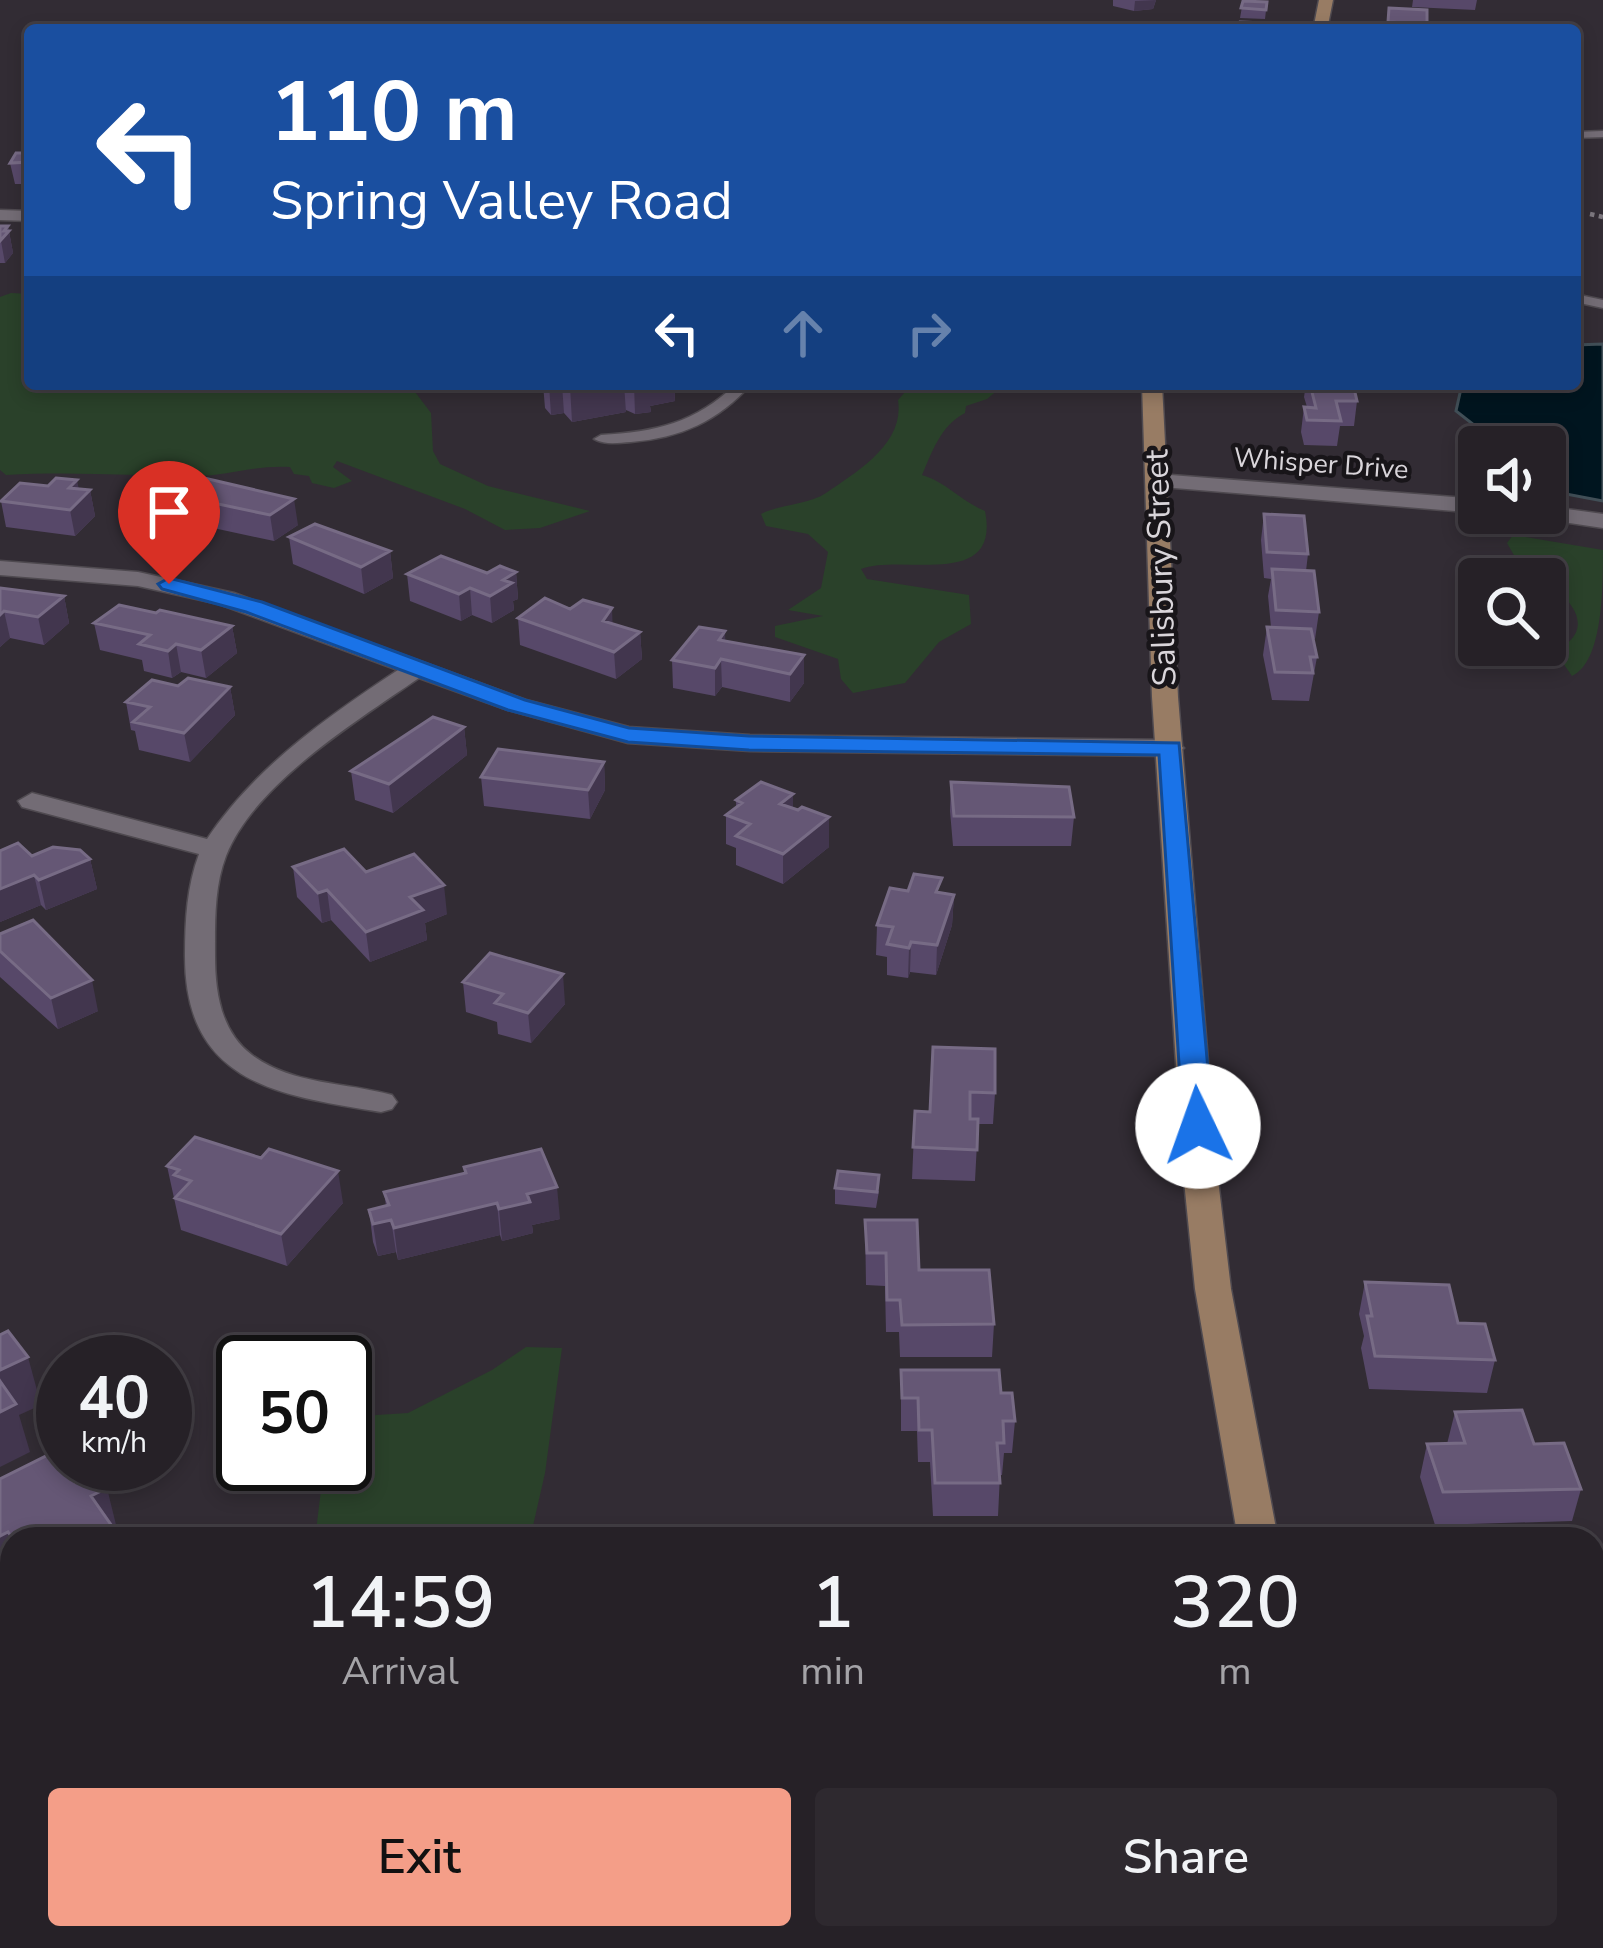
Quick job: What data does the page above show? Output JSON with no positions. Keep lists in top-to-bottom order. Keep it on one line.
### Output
{"streets":{"main road":["Salisbury Street"],"street":["Whisper Drive"]},"crossings":[["Whisper Drive","Salisbury Street"]],"page":{"turn":["110 m","Spring Valley Road"],"speed":"40 km/h","limit":"50","eta":["14:59","Arrival","1","min","320","m"],"buttons":["Exit","Share"]}}
